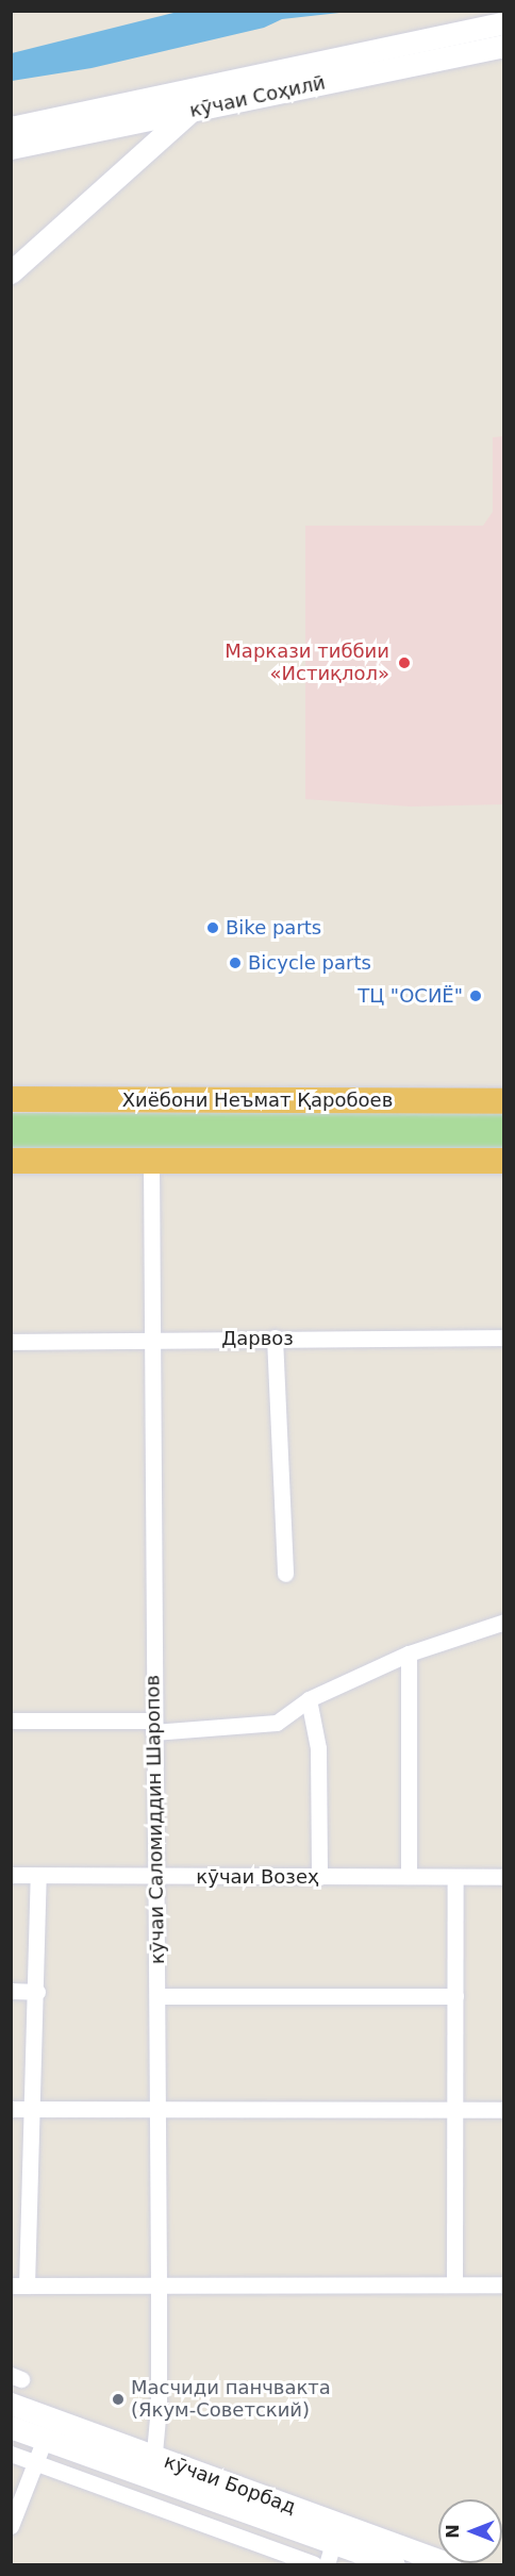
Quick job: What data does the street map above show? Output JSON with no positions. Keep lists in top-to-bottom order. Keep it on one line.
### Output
{"streets":{"highway":["Хиёбони Неъмат Қаробоев"],"main road":["кӯчаи Соҳилӣ","кӯчаи Борбад"],"street":["Дарвоз","кӯчаи Саломиддин Шаропов","кӯчаи Возеҳ"]},"crossings":[["Дарвоз","кӯчаи Саломиддин Шаропов"],["кӯчаи Саломиддин Шаропов","кӯчаи Возеҳ"],["кӯчаи Саломиддин Шаропов","кӯчаи Борбад"]],"places":["Маркази тиббии «Истиқлол»","Bike parts","Bicycle parts","ТЦ \"ОСИЁ\"","Масчиди панчвакта (Якум-Советский)"],"north":"left"}
